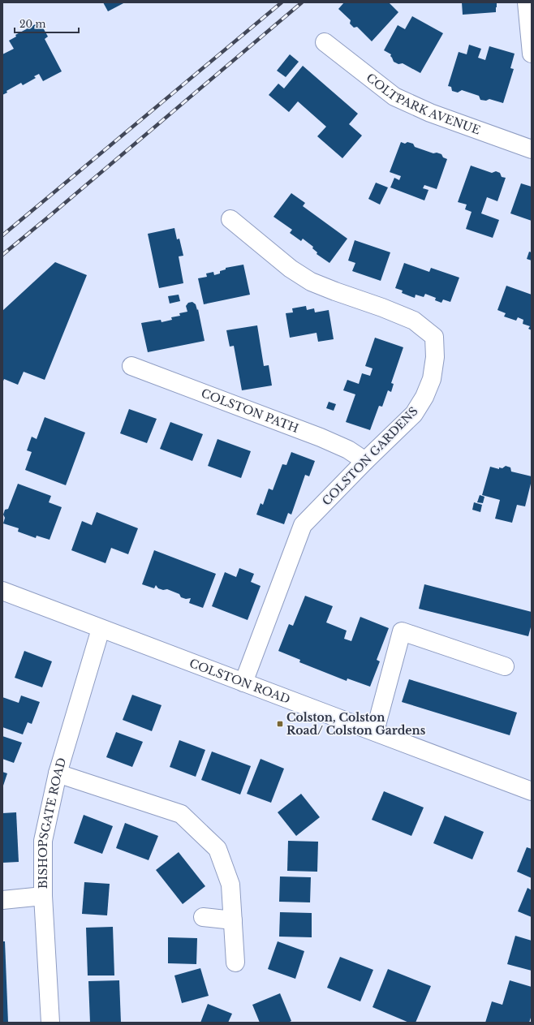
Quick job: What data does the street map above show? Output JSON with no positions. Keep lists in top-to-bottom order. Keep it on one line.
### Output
{"streets":{"street":["COLTPARK AVENUE","COLSTON PATH","COLSTON GARDENS","COLSTON ROAD","BISHOPSGATE ROAD"]},"crossings":[["COLSTON PATH","COLSTON GARDENS"],["COLSTON GARDENS","COLSTON ROAD"],["COLSTON ROAD","BISHOPSGATE ROAD"]],"places":{"transit":["Colston, Colston Road/ Colston Gardens"]},"scale_bar":"20 m"}
